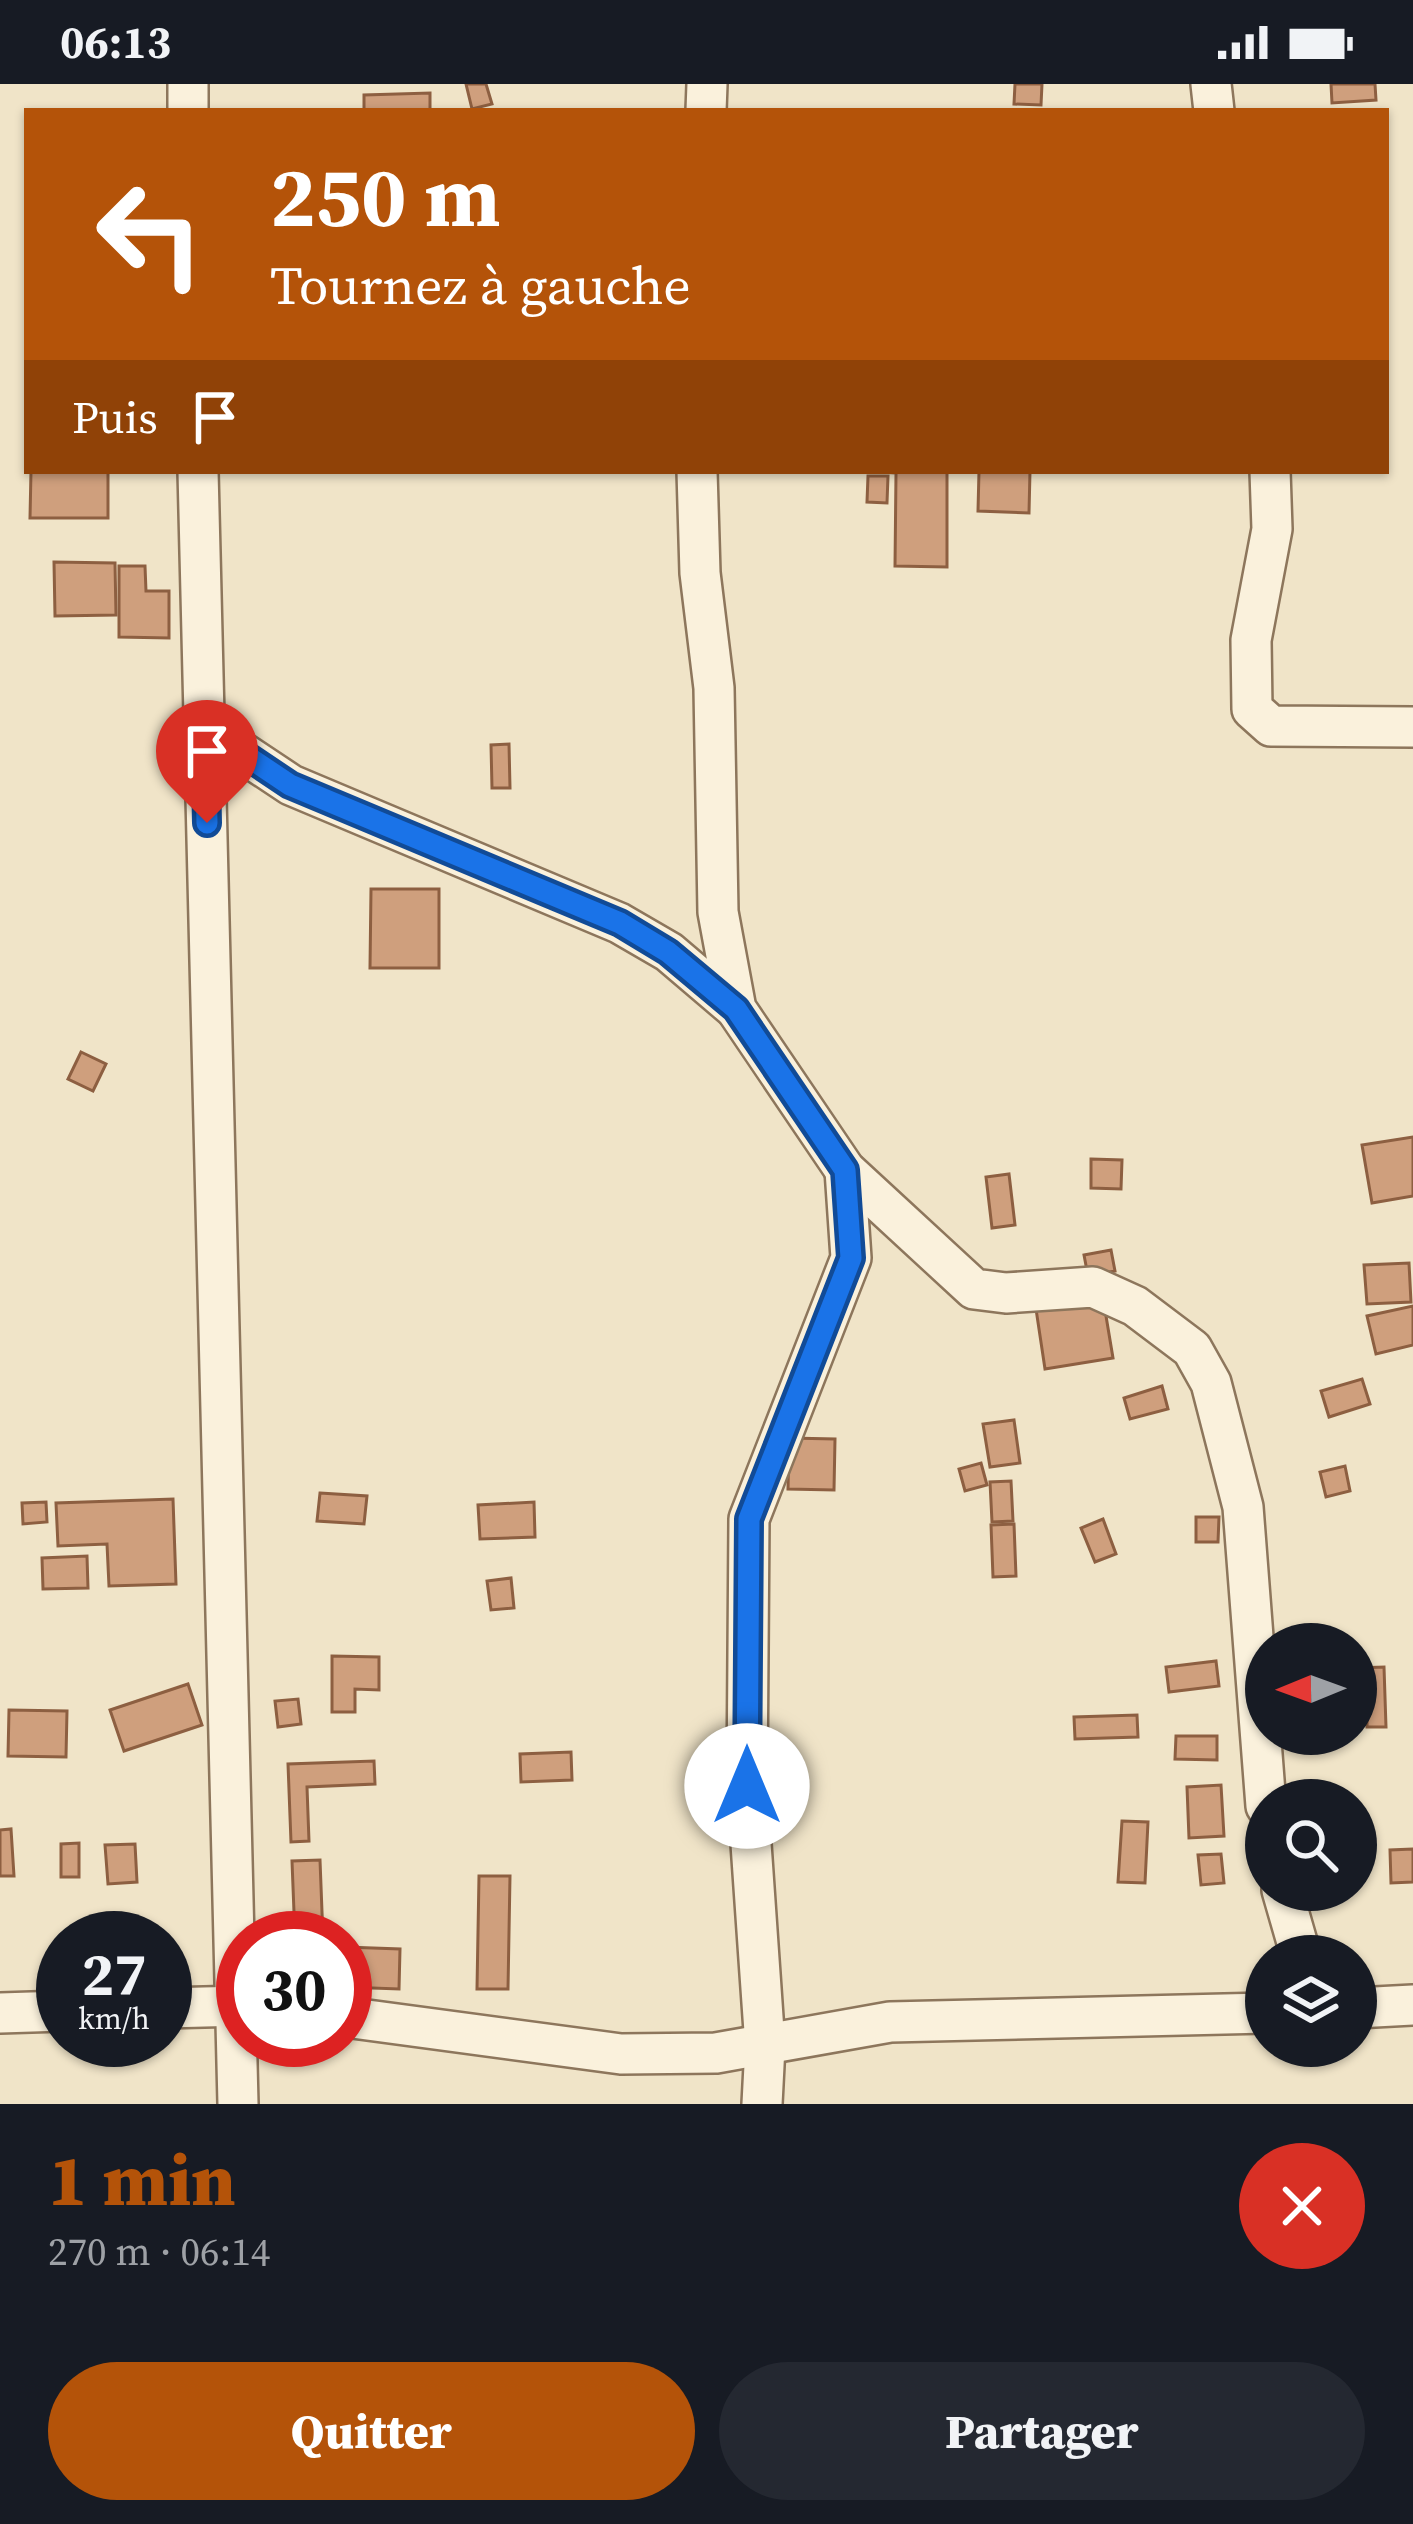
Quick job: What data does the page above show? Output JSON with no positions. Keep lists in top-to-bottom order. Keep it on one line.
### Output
{"north":"left","page":{"status":"06:13","turn":["250 m","Tournez à gauche"],"then":"Puis","speed":"27 km/h","limit":"30","heading":["1 min","270 m · 06:14"],"buttons":["Quitter","Partager"]}}
